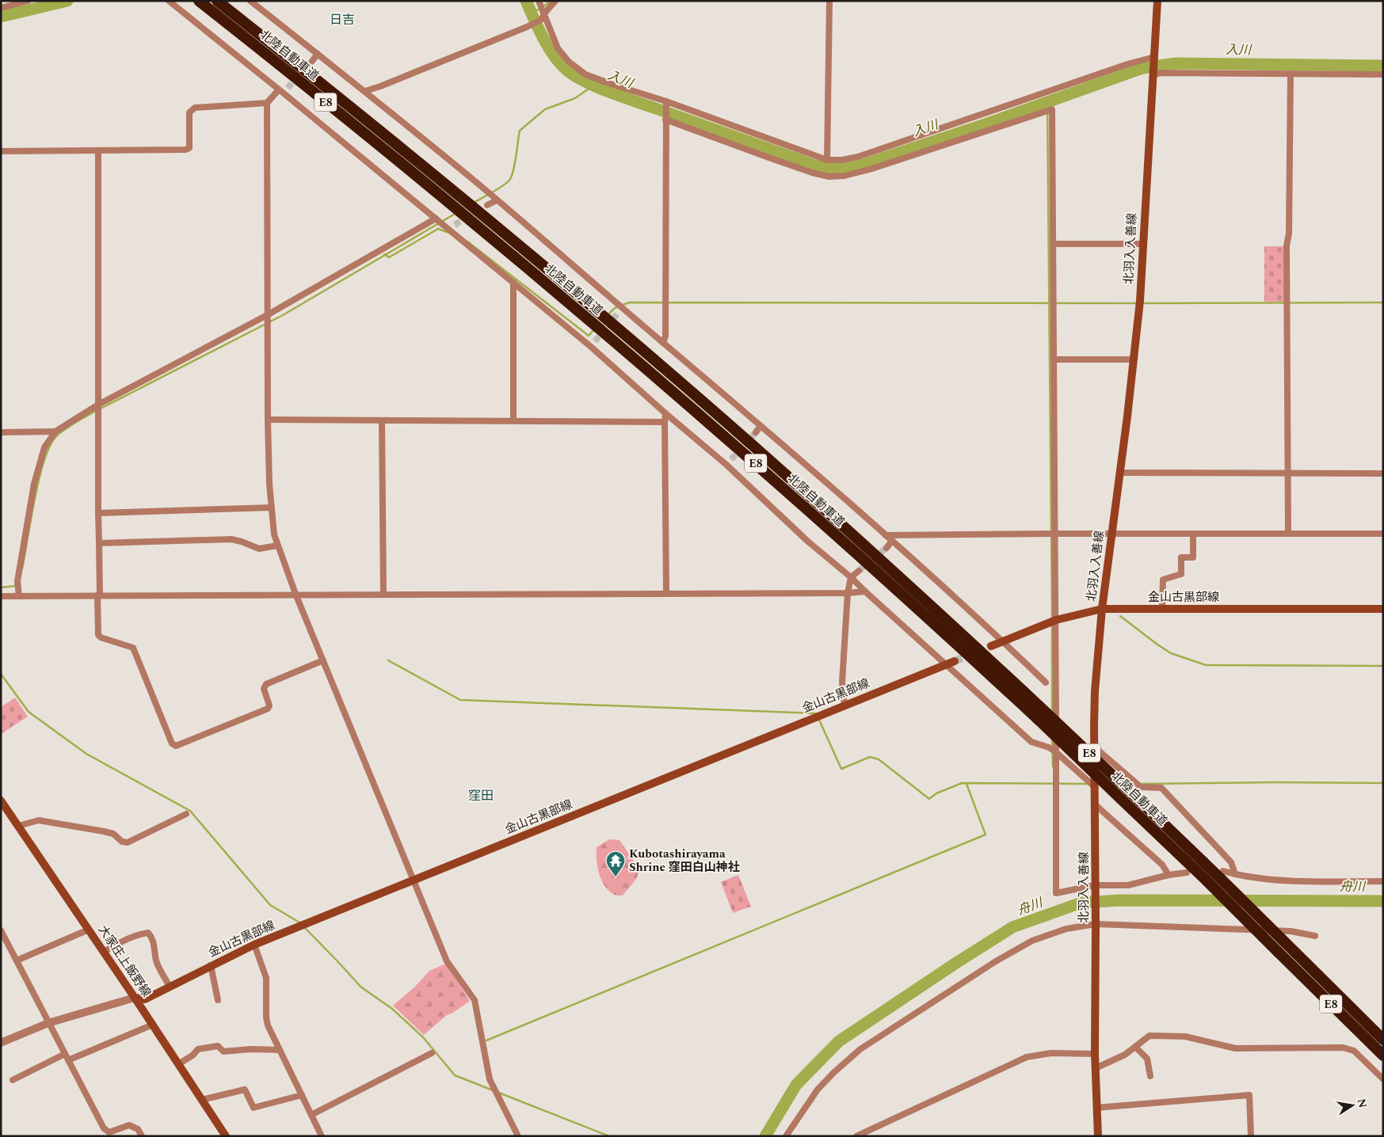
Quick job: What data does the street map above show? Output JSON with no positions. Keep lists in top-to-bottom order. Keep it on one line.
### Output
{"streets":{"highway":["北陸自動車道","E8"],"main road":["北羽入入善線","金山古黒部線","大家庄上飯野線"]},"crossings":[["北羽入入善線","金山古黒部線"],["金山古黒部線","大家庄上飯野線"]],"districts":["日吉","窪田"],"water":["入川","舟川"],"places":{"temple":["Kubotashirayama Shrine 窪田白山神社"]},"north":"right"}
